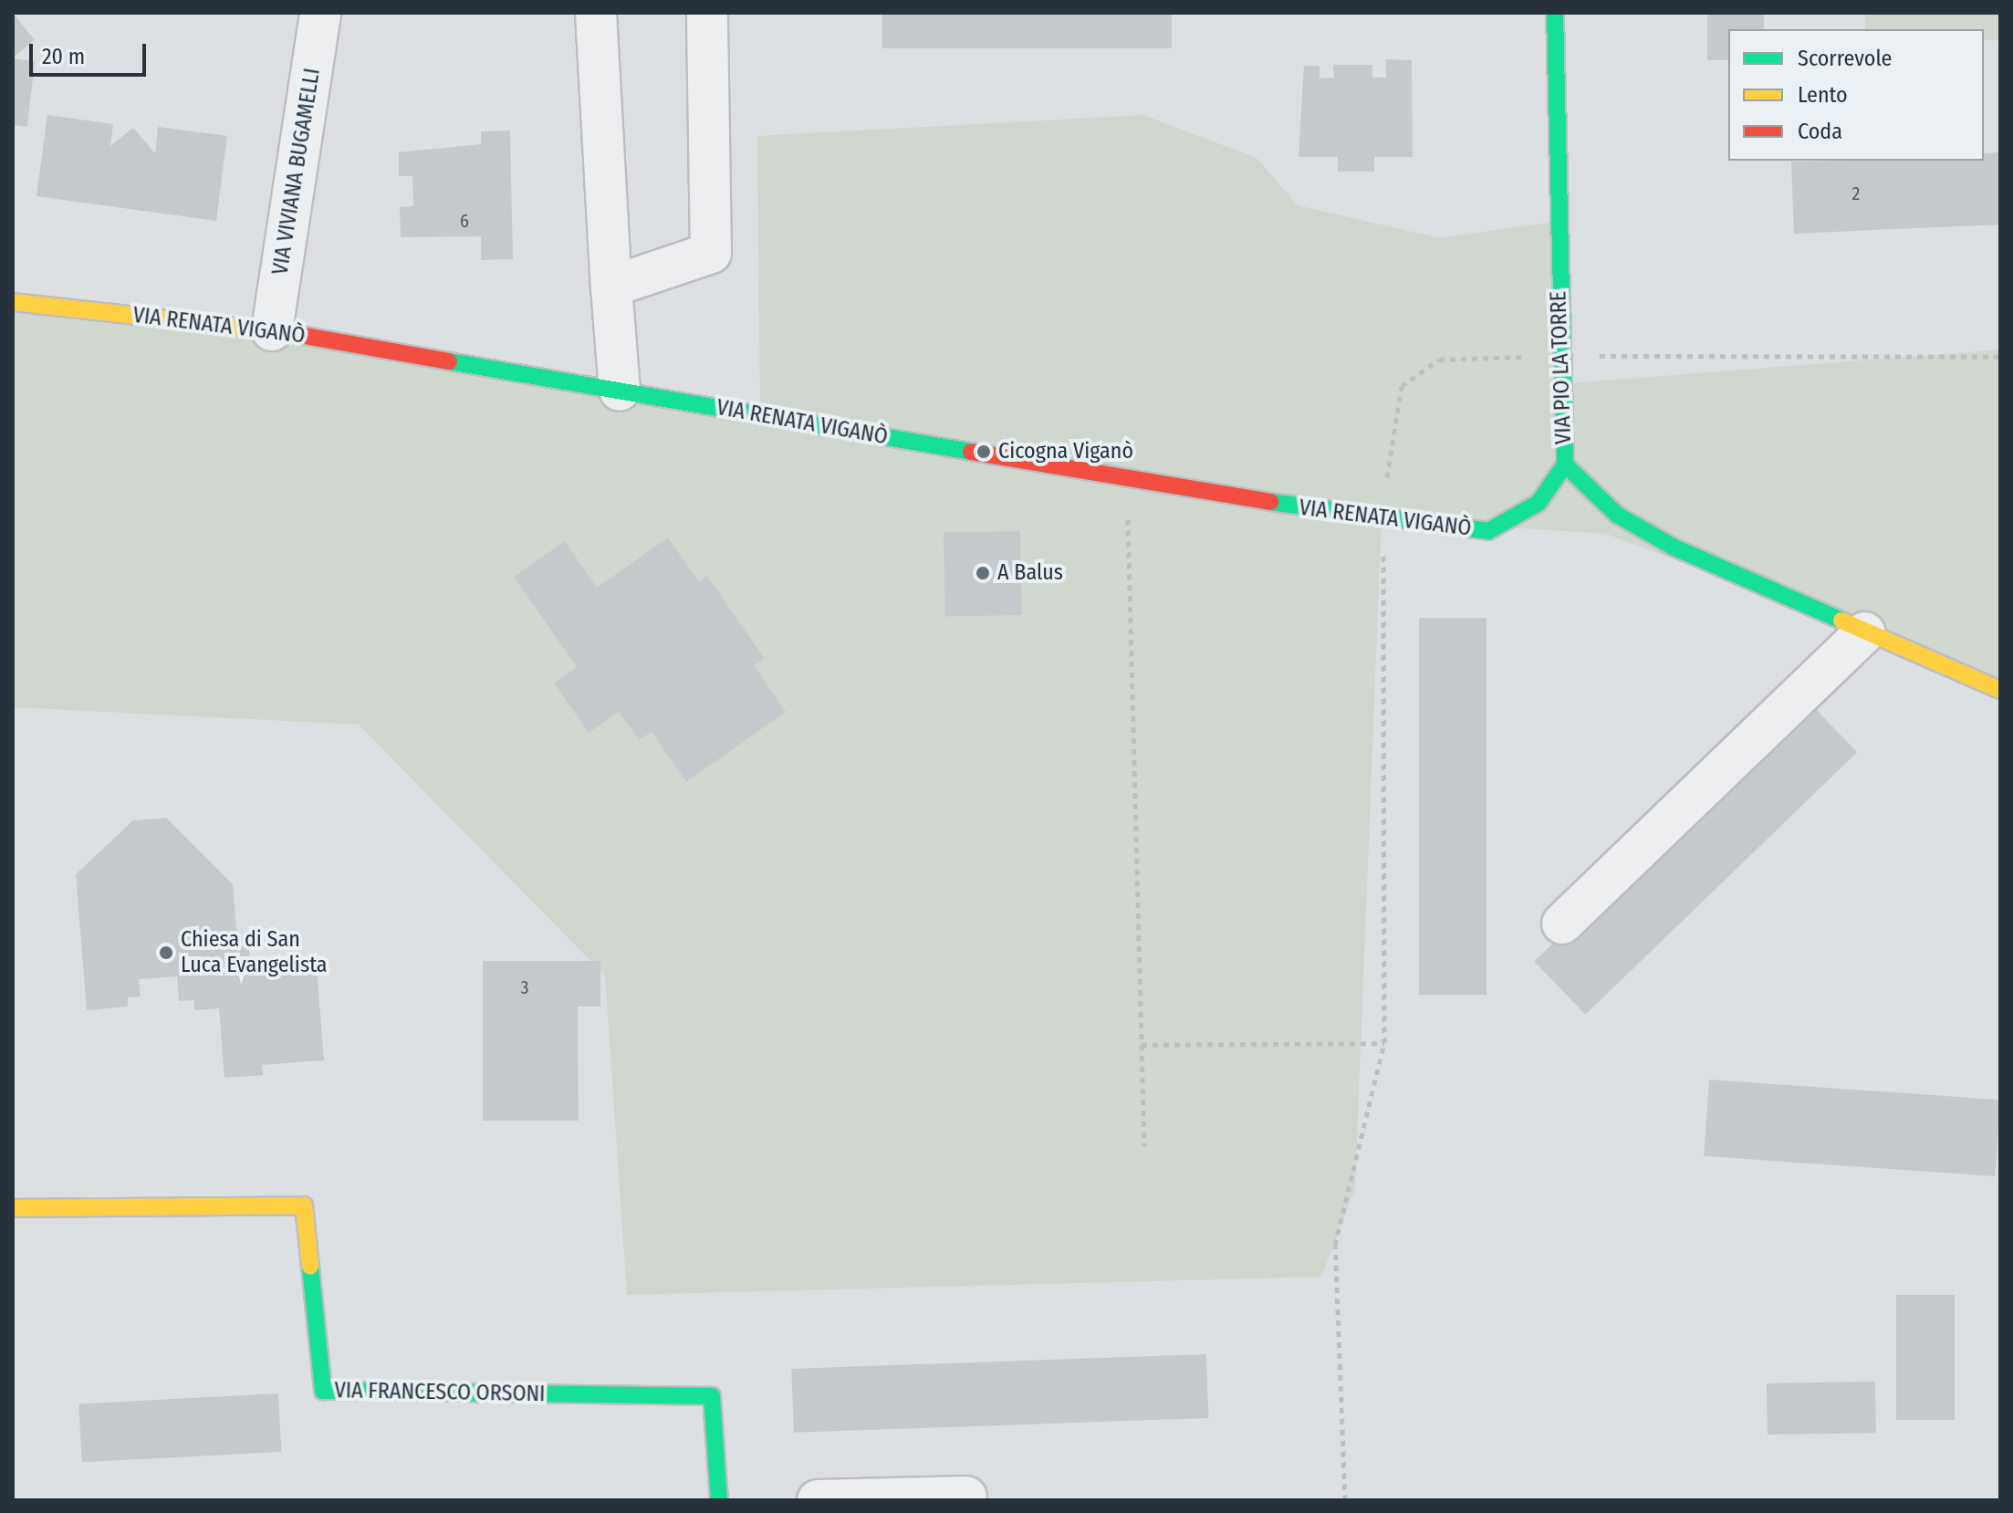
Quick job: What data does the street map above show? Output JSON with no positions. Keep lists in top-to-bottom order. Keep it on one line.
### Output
{"streets":{"street":["VIA VIVIANA BUGAMELLI","VIA RENATA VIGANÒ","VIA PIO LA TORRE","VIA FRANCESCO ORSONI"]},"crossings":[["VIA VIVIANA BUGAMELLI","VIA RENATA VIGANÒ"],["VIA RENATA VIGANÒ","VIA PIO LA TORRE"]],"places":["Cicogna Viganò","A Balus","Chiesa di San Luca Evangelista"],"house_numbers":["2","6","3"],"legend":["Scorrevole","Lento","Coda"],"scale_bar":"20 m"}
